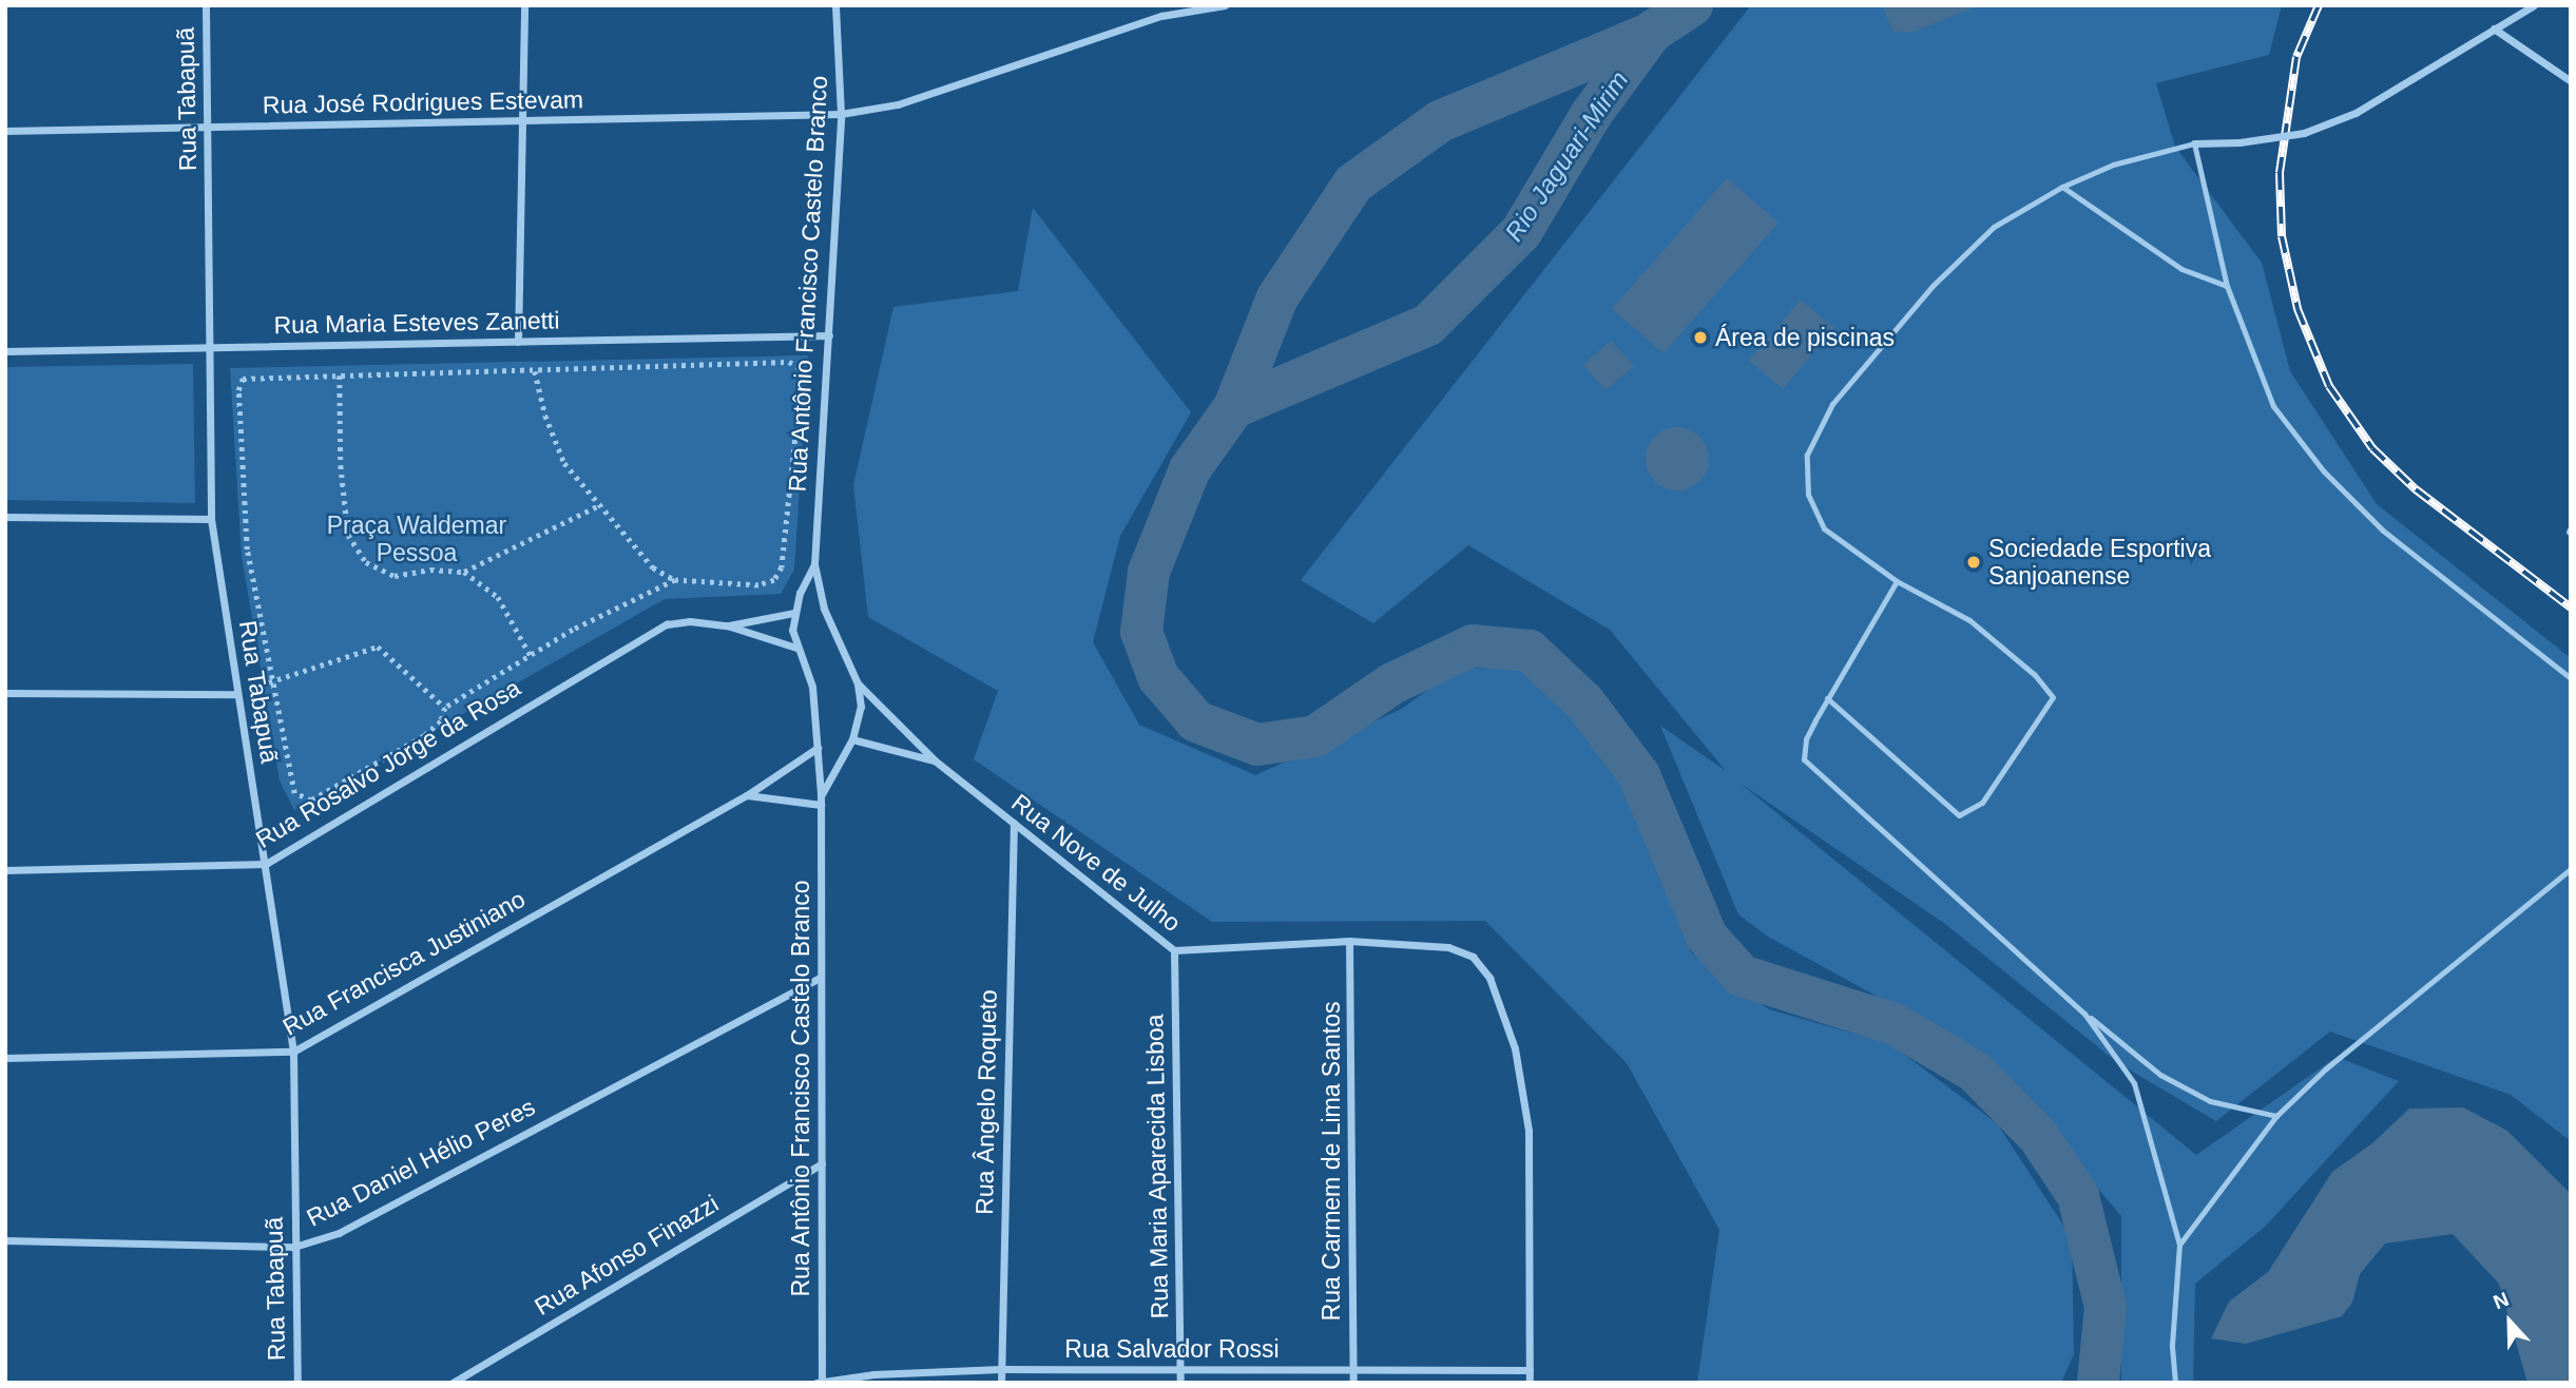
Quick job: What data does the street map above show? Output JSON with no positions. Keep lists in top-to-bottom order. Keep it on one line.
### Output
{"streets":{"street":["Rua Tabapuã","Rua José Rodrigues Estevam","Rua Antônio Francisco Castelo Branco","Rua Maria Esteves Zanetti","Rua Rosalvo Jorge da Rosa","Rua Nove de Julho","Rua Francisca Justiniano","Rua Ângelo Roqueto","Rua Carmem de Lima Santos","Rua Daniel Hélio Peres","Rua Maria Aparecida Lisboa","Rua Afonso Finazzi","Rua Salvador Rossi"]},"crossings":[["Rua Tabapuã","Rua José Rodrigues Estevam"],["Rua Tabapuã","Rua Maria Esteves Zanetti"],["Rua Tabapuã","Rua Rosalvo Jorge da Rosa"],["Rua Tabapuã","Rua Francisca Justiniano"],["Rua Tabapuã","Rua Daniel Hélio Peres"],["Rua José Rodrigues Estevam","Rua Antônio Francisco Castelo Branco"],["Rua Antônio Francisco Castelo Branco","Rua Maria Esteves Zanetti"],["Rua Antônio Francisco Castelo Branco","Rua Rosalvo Jorge da Rosa"],["Rua Antônio Francisco Castelo Branco","Rua Nove de Julho"],["Rua Antônio Francisco Castelo Branco","Rua Francisca Justiniano"],["Rua Antônio Francisco Castelo Branco","Rua Daniel Hélio Peres"],["Rua Antônio Francisco Castelo Branco","Rua Afonso Finazzi"],["Rua Antônio Francisco Castelo Branco","Rua Salvador Rossi"],["Rua Nove de Julho","Rua Ângelo Roqueto"],["Rua Nove de Julho","Rua Carmem de Lima Santos"],["Rua Nove de Julho","Rua Maria Aparecida Lisboa"],["Rua Nove de Julho","Rua Salvador Rossi"],["Rua Ângelo Roqueto","Rua Salvador Rossi"],["Rua Carmem de Lima Santos","Rua Salvador Rossi"],["Rua Maria Aparecida Lisboa","Rua Salvador Rossi"]],"water":["Rio Jaguari-Mirim"],"parks":["Praça Waldemar Pessoa"],"places":["Área de piscinas","Sociedade Esportiva Sanjoanense"],"north":"top"}
